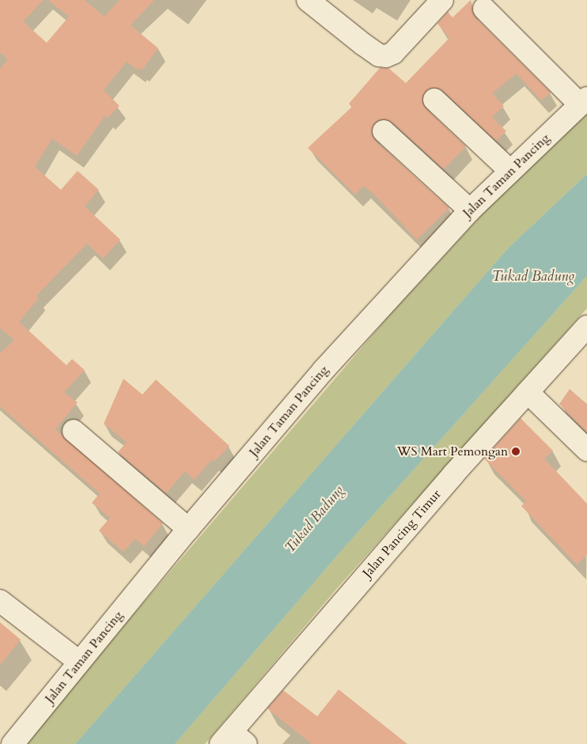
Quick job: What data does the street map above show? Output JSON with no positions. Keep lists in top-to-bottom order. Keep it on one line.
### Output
{"streets":{"street":["Jalan Taman Pancing","Jalan Pancing Timur"]},"water":["Tukad Badung"],"places":["WS Mart Pemongan"]}
